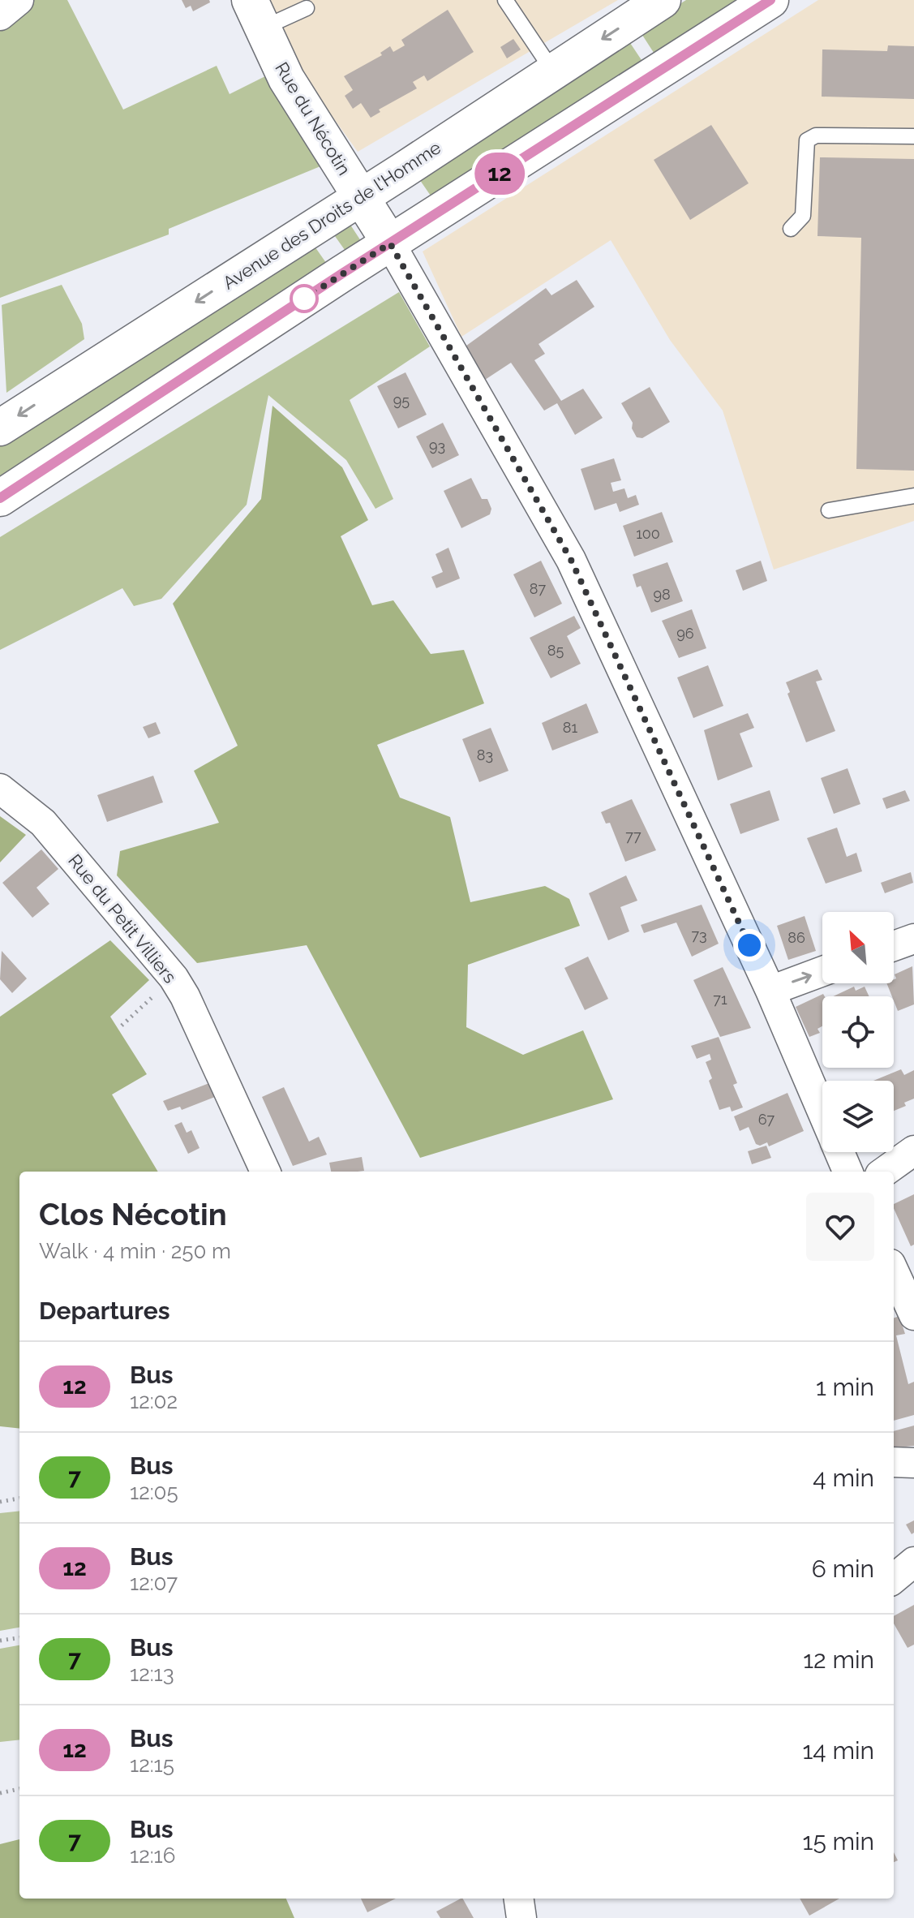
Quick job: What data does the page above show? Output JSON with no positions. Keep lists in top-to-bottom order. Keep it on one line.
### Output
{"streets":{"main road":["Rue du Nécotin","Avenue des Droits de l'Homme"],"street":["Rue du Petit Villiers"]},"crossings":[["Rue du Nécotin","Avenue des Droits de l'Homme"]],"lines":["bus line 12"],"house_numbers":["95","93","100","87","98","96","85","81","83","77","73","86","71","67"],"north":"top left","page":{"on_map":"12","heading":[["Clos Nécotin","Walk · 4 min · 250 m"],"Departures"],"list":[{"mark":"12","name":"Bus","note":"12:02","value":"1 min"},{"mark":"7","name":"Bus","note":"12:05","value":"4 min"},{"mark":"12","name":"Bus","note":"12:07","value":"6 min"},{"mark":"7","name":"Bus","note":"12:13","value":"12 min"},{"mark":"12","name":"Bus","note":"12:15","value":"14 min"},{"mark":"7","name":"Bus","note":"12:16","value":"15 min"}]}}
